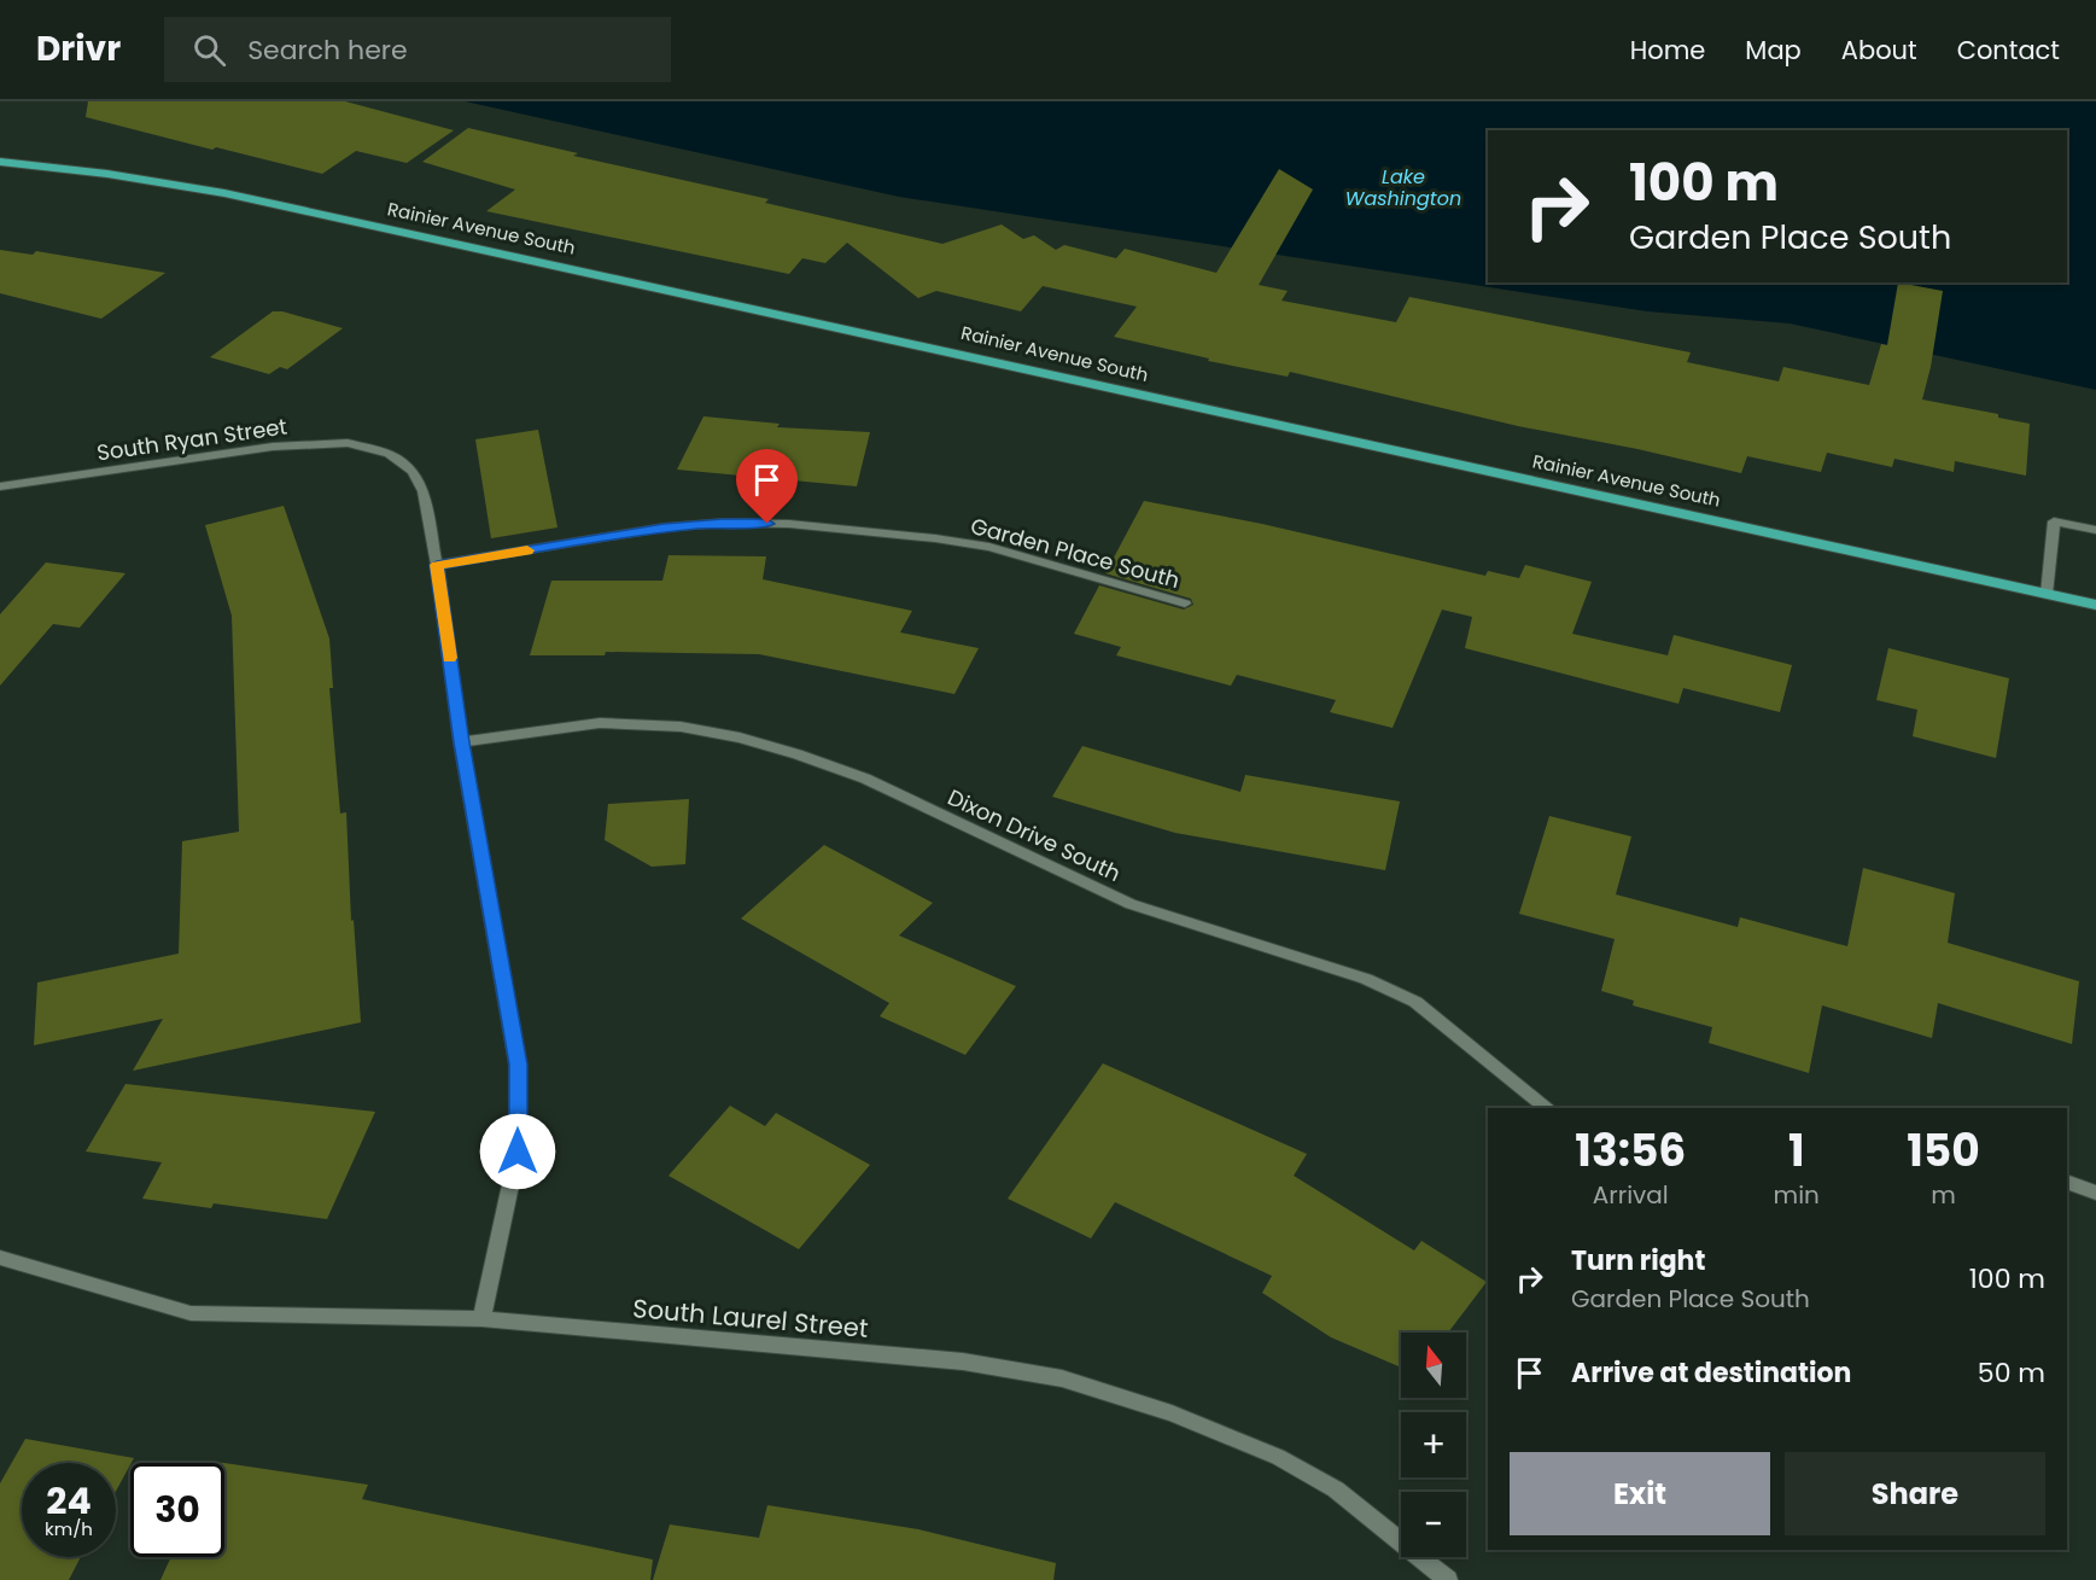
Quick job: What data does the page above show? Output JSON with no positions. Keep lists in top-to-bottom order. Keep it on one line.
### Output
{"streets":{"main road":["Rainier Avenue South"],"street":["South Ryan Street","Garden Place South","Dixon Drive South","South Laurel Street"]},"crossings":[["South Ryan Street","Garden Place South"]],"water":["Lake Washington"],"north":"top","page":{"header":"Drivr","search":"Search here","nav":["Home","Map","About","Contact"],"turn":["100 m","Garden Place South"],"eta":["13:56","Arrival","1","min","150","m"],"list":[{"name":"Turn right","note":"Garden Place South","value":"100 m"},{"name":"Arrive at destination","value":"50 m"}],"map_buttons":["+","−"],"buttons":["Exit","Share"],"speed":"24 km/h","limit":"30"}}
